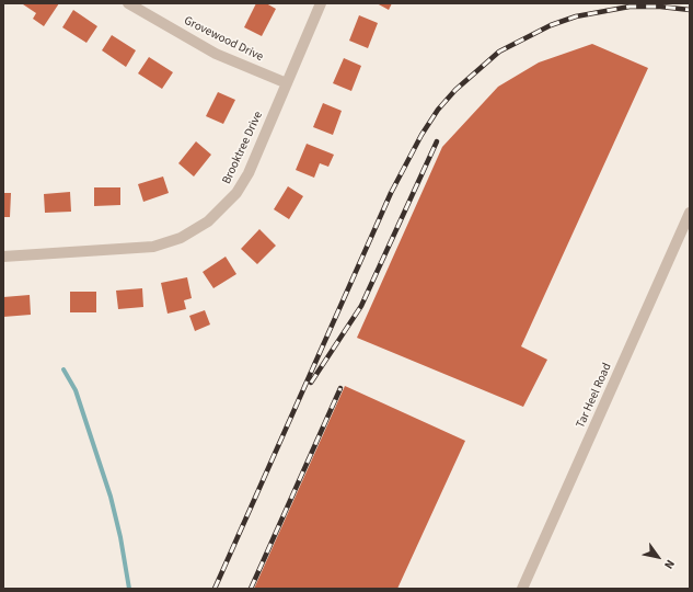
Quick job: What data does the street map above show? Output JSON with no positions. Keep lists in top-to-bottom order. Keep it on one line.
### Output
{"streets":{"street":["Grovewood Drive","Brooktree Drive","Tar Heel Road"]},"crossings":[["Grovewood Drive","Brooktree Drive"]],"north":"bottom right"}
